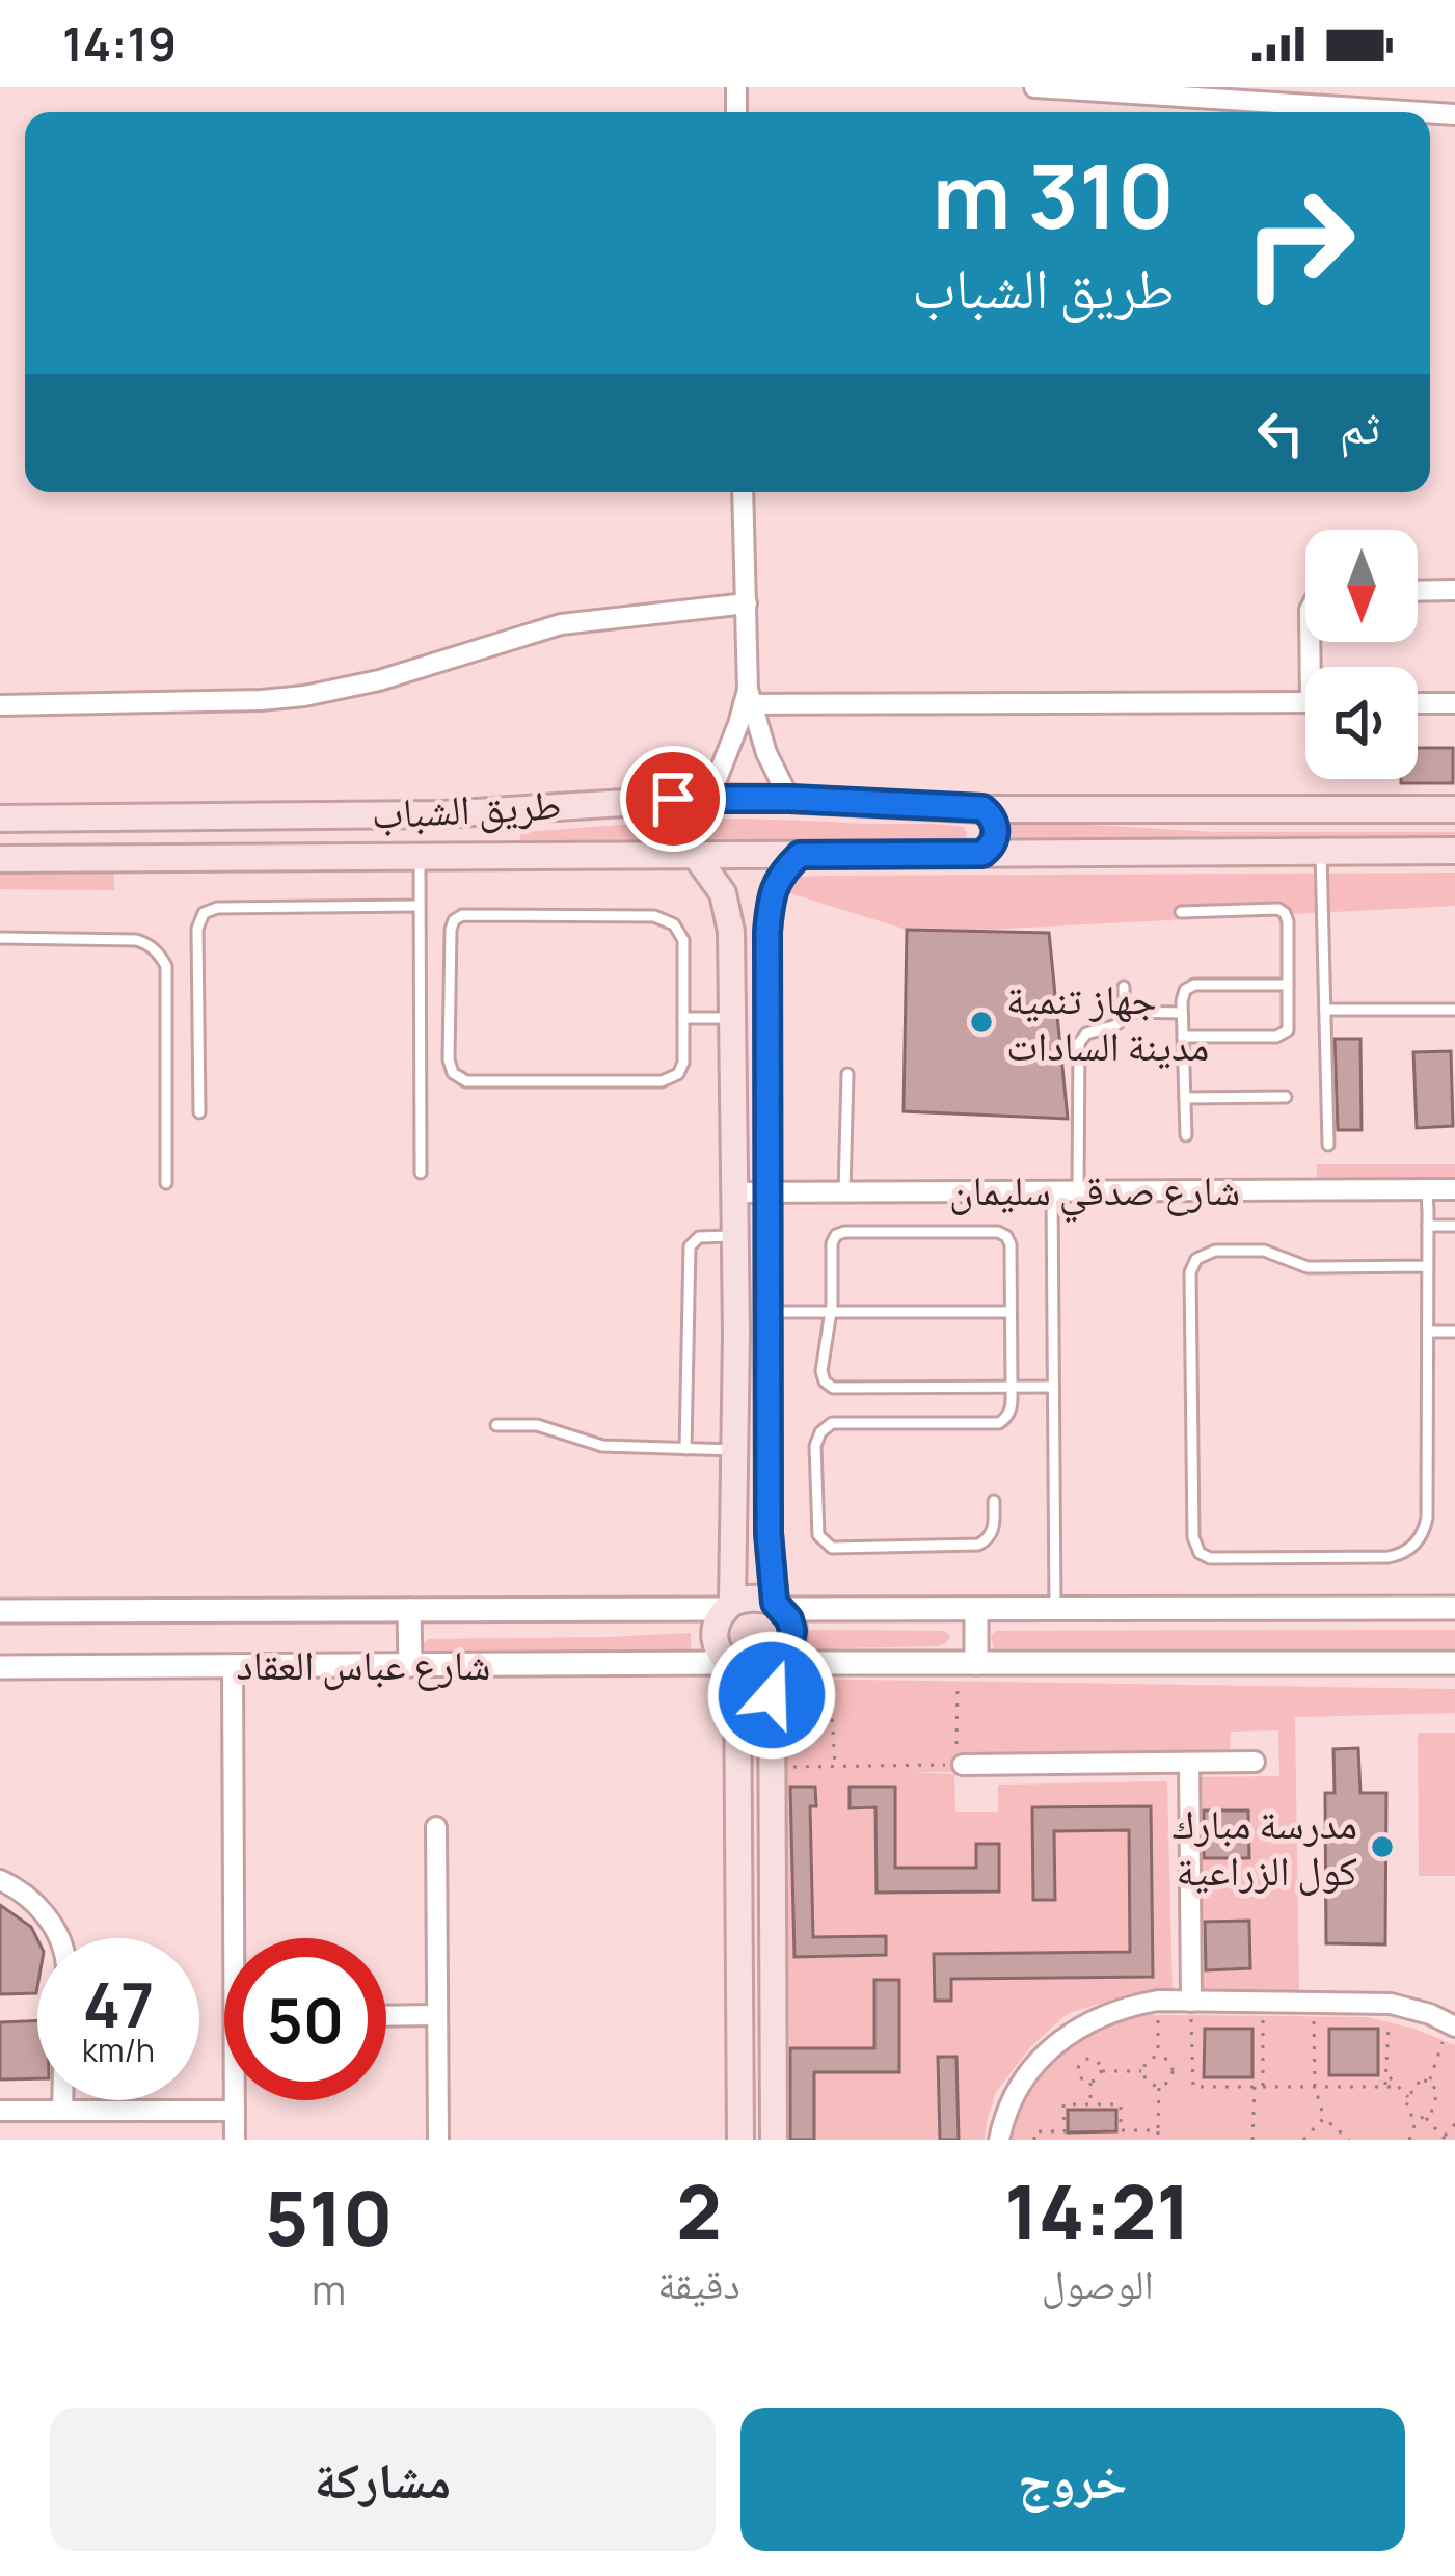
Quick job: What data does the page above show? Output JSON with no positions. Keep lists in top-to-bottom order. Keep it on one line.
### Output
{"streets":{"main road":["طريق الشباب"],"street":["شارع صدقي سليمان","شارع عباس العقاد"]},"places":["جهاز تنمية مدينة السادات","مدرسة مبارك كول الزراعية"],"north":"bottom","page":{"status":"14:19","turn":["310 m","طريق الشباب"],"then":"ثم","speed":"47 km/h","limit":"50","eta":["14:21","الوصول","2","دقيقة","510","m"],"buttons":["خروج","مشاركة"]}}
